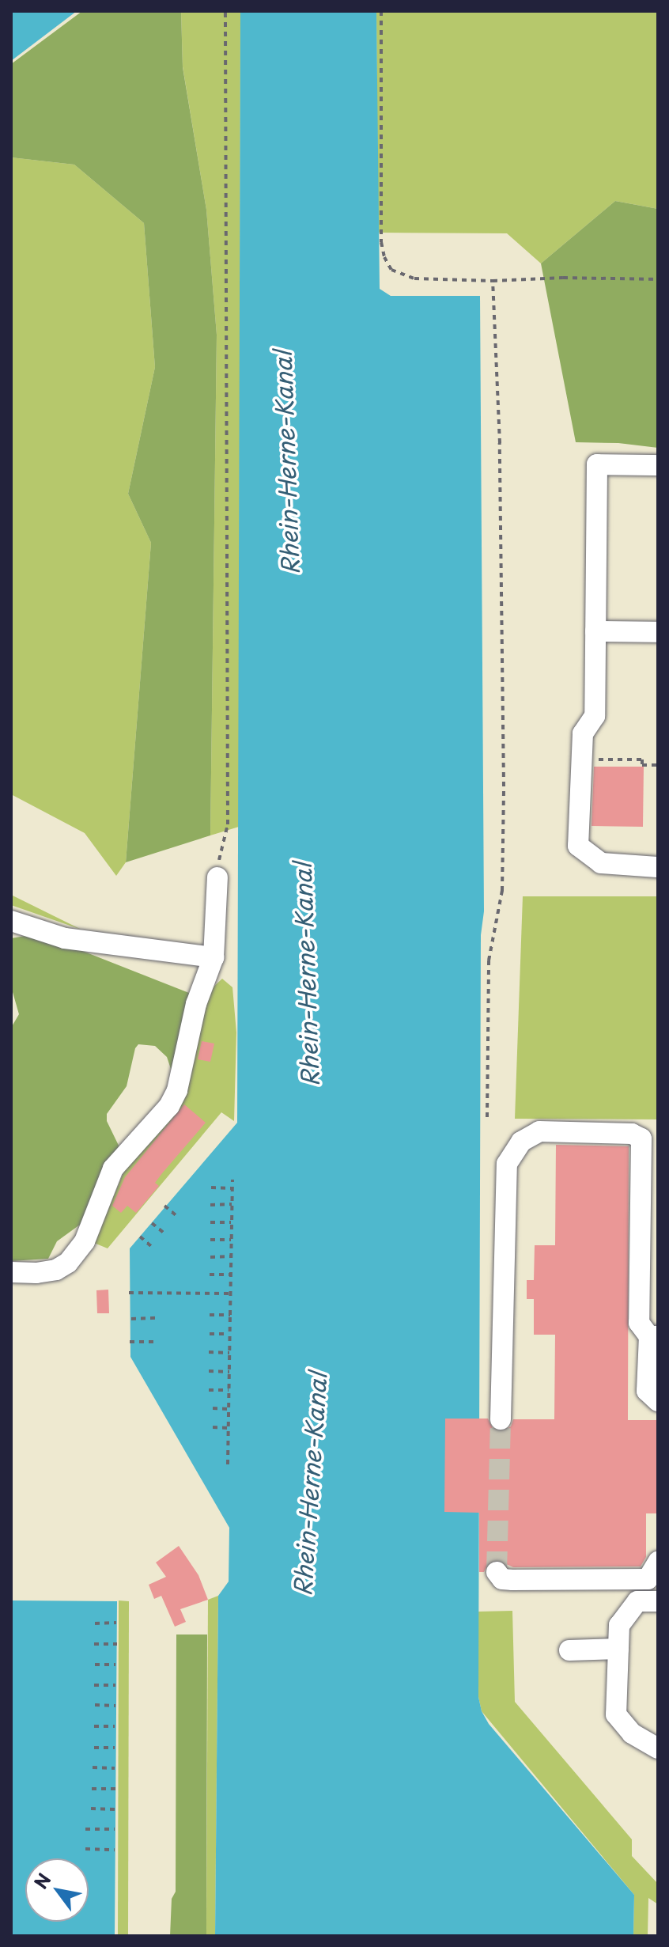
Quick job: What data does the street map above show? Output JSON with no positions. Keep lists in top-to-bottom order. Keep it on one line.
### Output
{"water":["Rhein-Herne-Kanal"],"north":"top left"}
